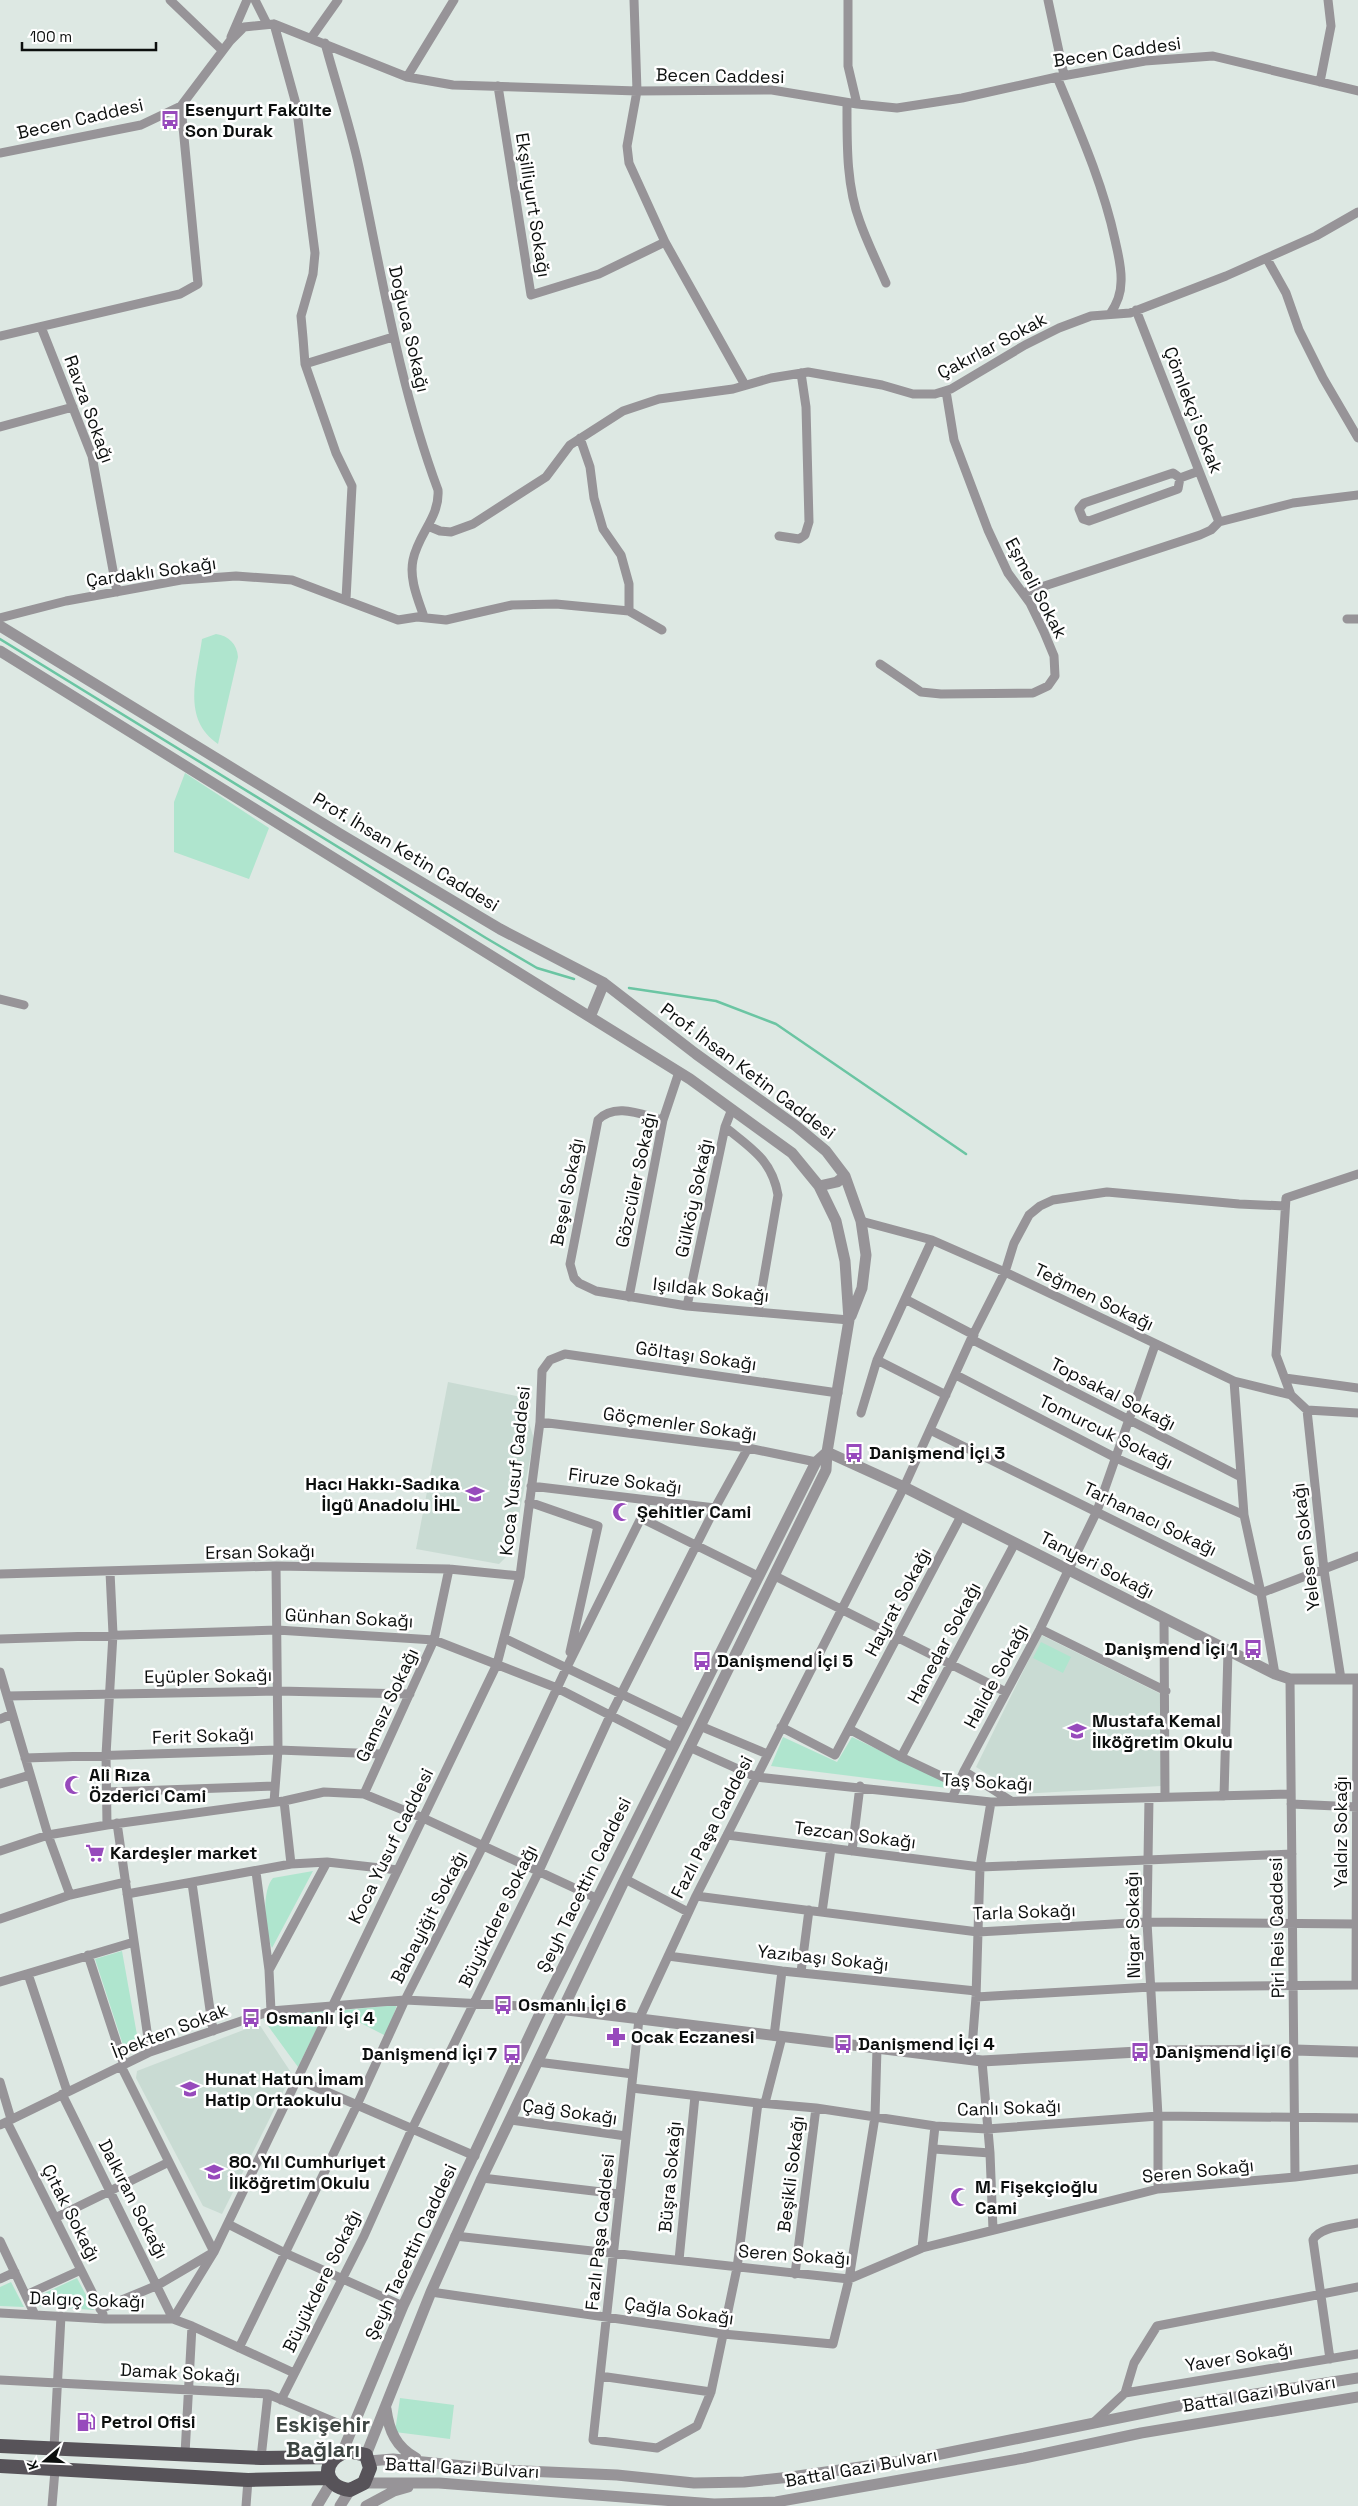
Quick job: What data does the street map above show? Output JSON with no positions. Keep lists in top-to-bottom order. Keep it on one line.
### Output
{"streets":{"street":["Becen Caddesi","Ekşilliyurt Sokağı","Doğuca Sokağı","Çakırlar Sokak","Ravza Sokağı","Çömlekçi Sokak","Çardaklı Sokağı","Eşmeli Sokak","Prof. İhsan Ketin Caddesi","Gözcüler Sokağı","Beşel Sokağı","Gülköy Sokağı","Işıldak Sokağı","Teğmen Sokağı","Göltaşı Sokağı","Topsakal Sokağı","Göçmenler Sokağı","Tomurcuk Sokağı","Koca Yusuf Caddesi","Firuze Sokağı","Tarhanacı Sokağı","Yelesen Sokağı","Ersan Sokağı","Tanyeri Sokağı","Hayrat Sokağı","Günhan Sokağı","Hanedar Sokağı","Eyüpler Sokağı","Halide Sokağı","Gamsız Sokağı","Ferit Sokağı","Taş Sokağı","Fazlı Paşa Caddesi","Yaldız Sokağı","Tezcan Sokağı","Şeyh Tacettin Caddesi","Tarla Sokağı","Büyükdere Sokağı","Babayiğit Sokağı","Nigar Sokağı","Piri Reis Caddesi","Yazıbaşı Sokağı","İpekten Sokak","Canlı Sokağı","Çağ Sokağı","Seren Sokağı","Beşikli Sokağı","Büşra Sokağı","Dalkıran Sokağı","Çıtak Sokağı","Dalgıç Sokağı","Çağla Sokağı","Yaver Sokağı","Damak Sokağı","Battal Gazi Bulvarı"]},"crossings":[["Becen Caddesi","Ekşilliyurt Sokağı"],["Becen Caddesi","Doğuca Sokağı"],["Doğuca Sokağı","Çakırlar Sokak"],["Doğuca Sokağı","Çardaklı Sokağı"],["Çakırlar Sokak","Çömlekçi Sokak"],["Çakırlar Sokak","Eşmeli Sokak"],["Ravza Sokağı","Çardaklı Sokağı"],["Prof. İhsan Ketin Caddesi","Işıldak Sokağı"],["Prof. İhsan Ketin Caddesi","Teğmen Sokağı"],["Prof. İhsan Ketin Caddesi","Şeyh Tacettin Caddesi"],["Gözcüler Sokağı","Beşel Sokağı"],["Gözcüler Sokağı","Işıldak Sokağı"],["Beşel Sokağı","Işıldak Sokağı"],["Gülköy Sokağı","Işıldak Sokağı"],["Işıldak Sokağı","Şeyh Tacettin Caddesi"],["Teğmen Sokağı","Halide Sokağı"],["Teğmen Sokağı","Fazlı Paşa Caddesi"],["Göltaşı Sokağı","Koca Yusuf Caddesi"],["Göltaşı Sokağı","Şeyh Tacettin Caddesi"],["Topsakal Sokağı","Halide Sokağı"],["Topsakal Sokağı","Fazlı Paşa Caddesi"],["Göçmenler Sokağı","Koca Yusuf Caddesi"],["Göçmenler Sokağı","Şeyh Tacettin Caddesi"],["Göçmenler Sokağı","Büyükdere Sokağı"],["Tomurcuk Sokağı","Halide Sokağı"],["Tomurcuk Sokağı","Fazlı Paşa Caddesi"],["Koca Yusuf Caddesi","Firuze Sokağı"],["Koca Yusuf Caddesi","Ersan Sokağı"],["Koca Yusuf Caddesi","Günhan Sokağı"],["Koca Yusuf Caddesi","İpekten Sokak"],["Koca Yusuf Caddesi","Dalkıran Sokağı"],["Koca Yusuf Caddesi","Dalgıç Sokağı"],["Firuze Sokağı","Büyükdere Sokağı"],["Firuze Sokağı","Babayiğit Sokağı"],["Tarhanacı Sokağı","Halide Sokağı"],["Tarhanacı Sokağı","Fazlı Paşa Caddesi"],["Yelesen Sokağı","Tanyeri Sokağı"],["Ersan Sokağı","Gamsız Sokağı"],["Tanyeri Sokağı","Hayrat Sokağı"],["Tanyeri Sokağı","Hanedar Sokağı"],["Tanyeri Sokağı","Halide Sokağı"],["Tanyeri Sokağı","Fazlı Paşa Caddesi"],["Tanyeri Sokağı","Yaldız Sokağı"],["Tanyeri Sokağı","Şeyh Tacettin Caddesi"],["Tanyeri Sokağı","Piri Reis Caddesi"],["Hayrat Sokağı","Fazlı Paşa Caddesi"],["Günhan Sokağı","Gamsız Sokağı"],["Günhan Sokağı","Şeyh Tacettin Caddesi"],["Günhan Sokağı","Büyükdere Sokağı"],["Günhan Sokağı","Babayiğit Sokağı"],["Eyüpler Sokağı","Gamsız Sokağı"],["Halide Sokağı","Taş Sokağı"],["Gamsız Sokağı","Ferit Sokağı"],["Taş Sokağı","Fazlı Paşa Caddesi"],["Taş Sokağı","Yaldız Sokağı"],["Taş Sokağı","Şeyh Tacettin Caddesi"],["Taş Sokağı","Nigar Sokağı"],["Taş Sokağı","Piri Reis Caddesi"],["Fazlı Paşa Caddesi","Tezcan Sokağı"],["Fazlı Paşa Caddesi","Tarla Sokağı"],["Fazlı Paşa Caddesi","Yazıbaşı Sokağı"],["Fazlı Paşa Caddesi","Canlı Sokağı"],["Fazlı Paşa Caddesi","Çağ Sokağı"],["Fazlı Paşa Caddesi","Seren Sokağı"],["Fazlı Paşa Caddesi","Çağla Sokağı"],["Yaldız Sokağı","Tarla Sokağı"],["Yaldız Sokağı","Yazıbaşı Sokağı"],["Tezcan Sokağı","Nigar Sokağı"],["Tezcan Sokağı","Piri Reis Caddesi"],["Şeyh Tacettin Caddesi","İpekten Sokak"],["Şeyh Tacettin Caddesi","Çağ Sokağı"],["Şeyh Tacettin Caddesi","Seren Sokağı"],["Şeyh Tacettin Caddesi","Çağla Sokağı"],["Şeyh Tacettin Caddesi","Damak Sokağı"],["Şeyh Tacettin Caddesi","Battal Gazi Bulvarı"],["Tarla Sokağı","Nigar Sokağı"],["Tarla Sokağı","Piri Reis Caddesi"],["Büyükdere Sokağı","İpekten Sokak"],["Büyükdere Sokağı","Damak Sokağı"],["Babayiğit Sokağı","İpekten Sokak"],["Nigar Sokağı","Yazıbaşı Sokağı"],["Nigar Sokağı","Canlı Sokağı"],["Nigar Sokağı","Seren Sokağı"],["Piri Reis Caddesi","Yazıbaşı Sokağı"],["Piri Reis Caddesi","Canlı Sokağı"],["Piri Reis Caddesi","Seren Sokağı"],["İpekten Sokak","Dalkıran Sokağı"],["İpekten Sokak","Çıtak Sokağı"],["Canlı Sokağı","Beşikli Sokağı"],["Canlı Sokağı","Büşra Sokağı"],["Seren Sokağı","Beşikli Sokağı"],["Seren Sokağı","Büşra Sokağı"],["Seren Sokağı","Çağla Sokağı"],["Dalkıran Sokağı","Dalgıç Sokağı"],["Çıtak Sokağı","Dalgıç Sokağı"]],"districts":["Eskişehir Bağları"],"places":{"bus stop":["Esenyurt Fakülte Son Durak","Danişmend İçi 3","Danişmend İçi 1","Danişmend İçi 5","Osmanlı İçi 6","Osmanlı İçi 4","Danişmend İçi 4","Danişmend İçi 6","Danişmend İçi 7"],"school or university":["Hacı Hakkı-Sadıka İlgü Anadolu İHL","Mustafa Kemal İlköğretim Okulu","Hunat Hatun İmam Hatip Ortaokulu","80. Yıl Cumhuriyet İlköğretim Okulu"],"mosque":["Şehitler Cami","Ali Rıza Özderici Cami","M. Fişekçioğlu Cami"],"supermarket":["Kardeşler market"],"pharmacy":["Ocak Eczanesi"],"fuel station":["Petrol Ofisi"]},"scale_bar":"100 m","north":"left"}
